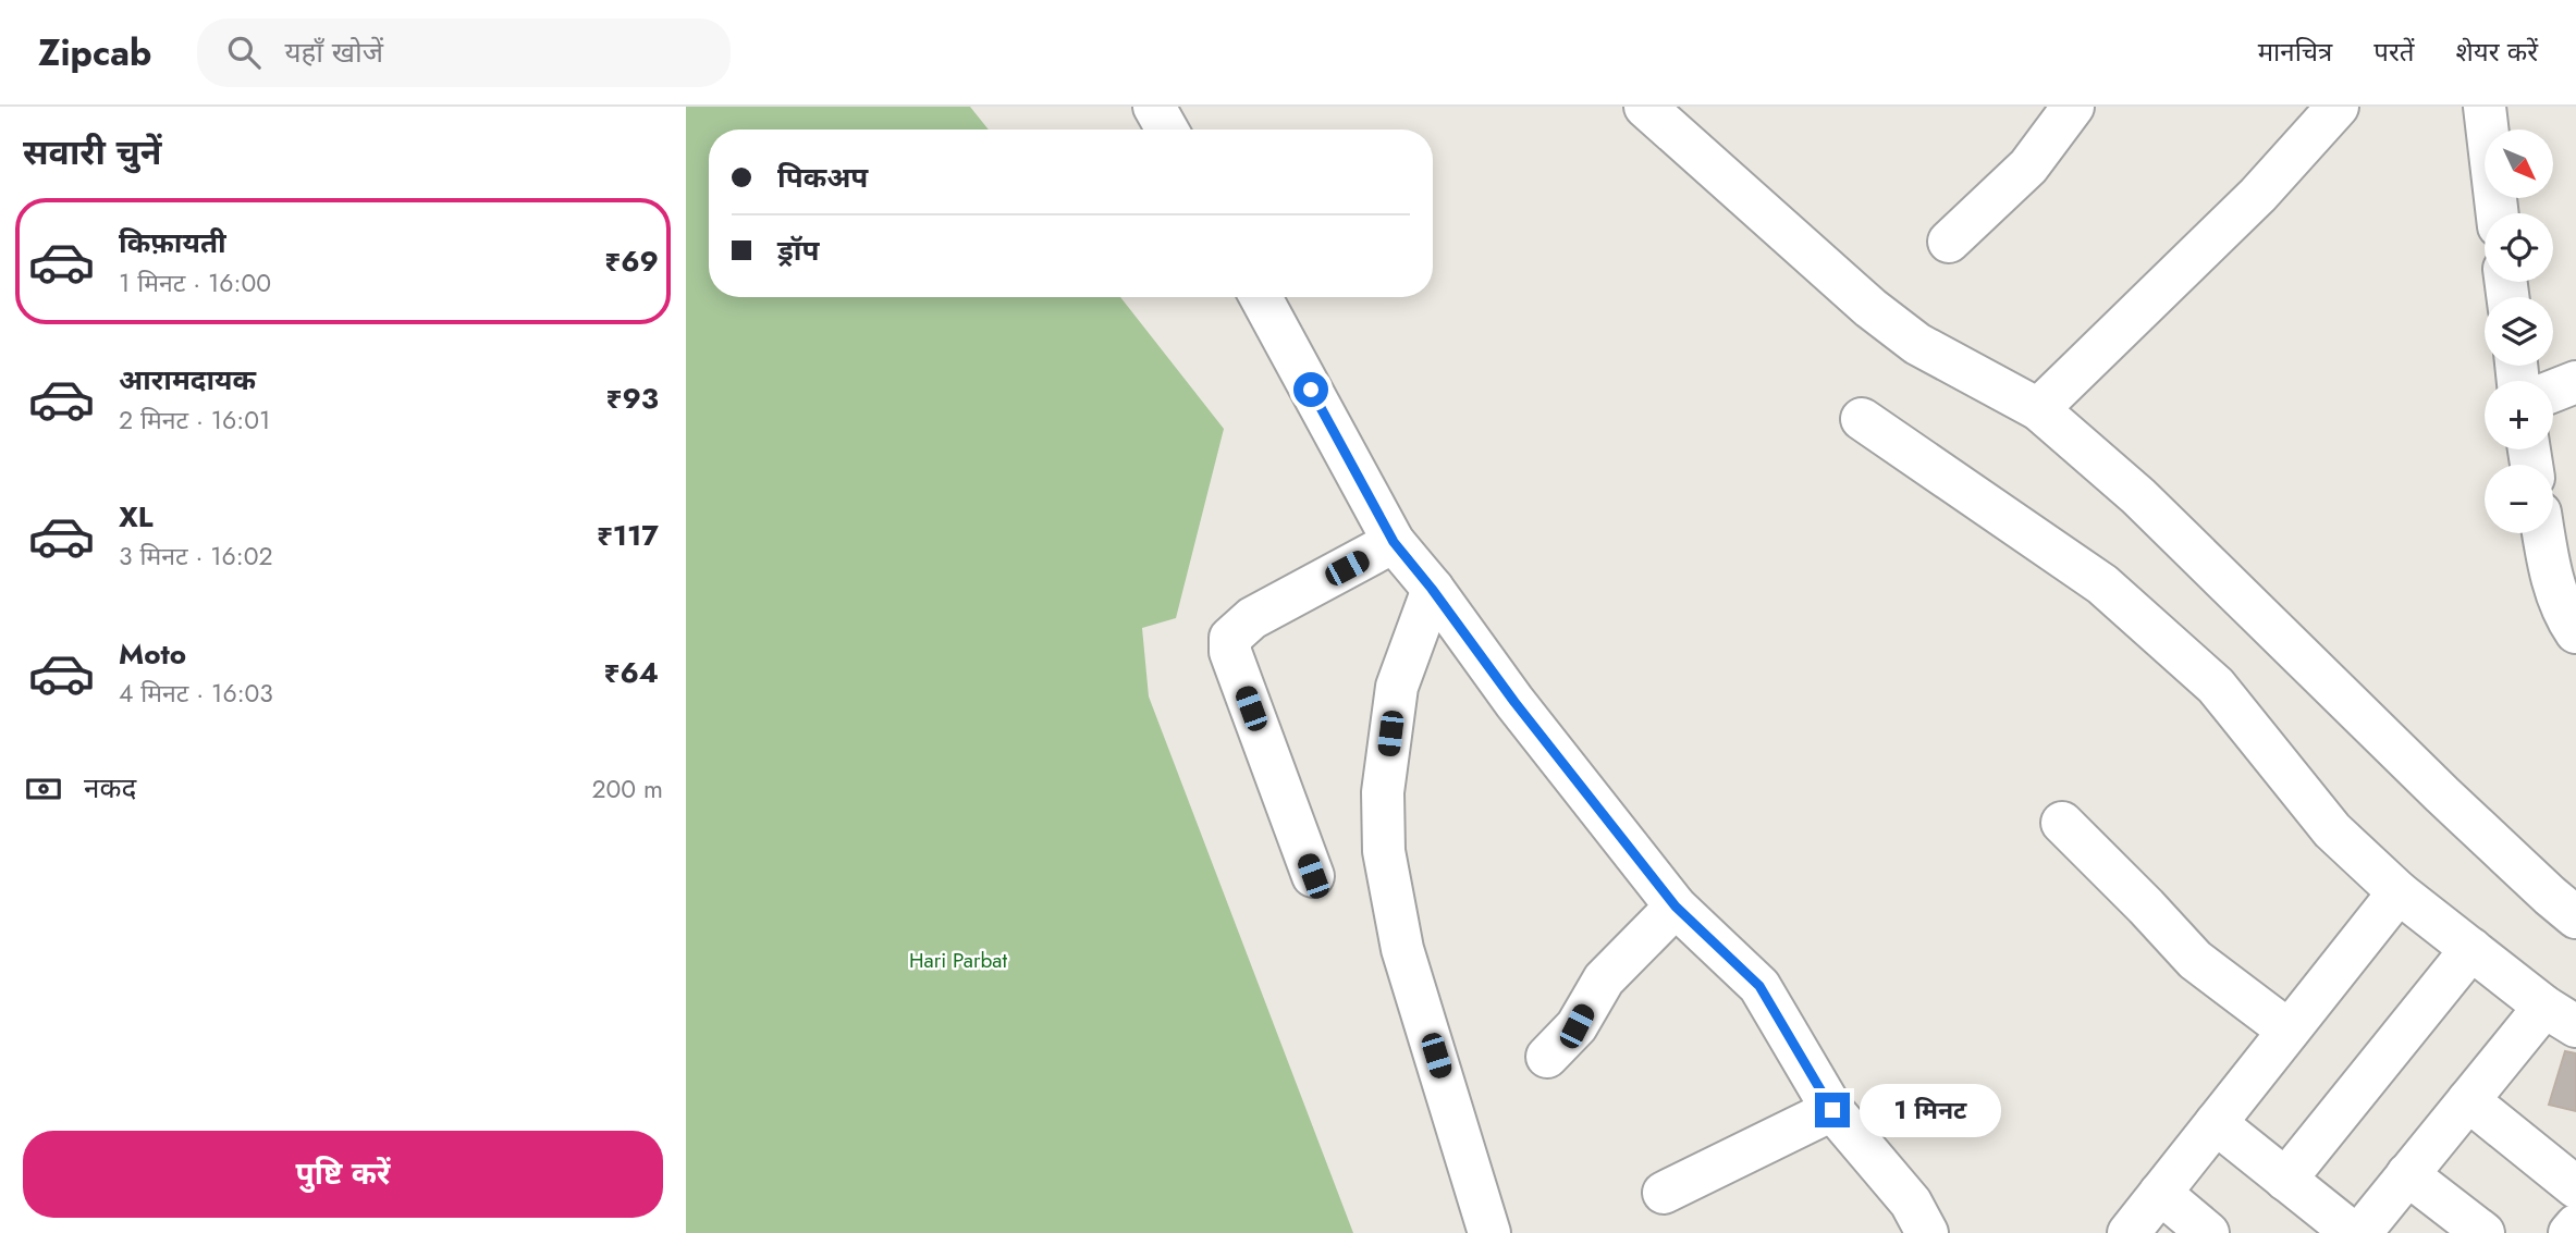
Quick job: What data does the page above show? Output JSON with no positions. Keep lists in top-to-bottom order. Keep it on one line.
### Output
{"parks":["Hari Parbat"],"north":"bottom right","page":{"header":"Zipcab","search":"यहाँ खोजें","nav":["मानचित्र","परतें","शेयर करें"],"heading":"सवारी चुनें","map_buttons":["+","−"],"banner":["पिकअप","ड्रॉप"],"list":[{"name":"किफ़ायती","note":"1 मिनट · 16:00","value":"₹69"},{"name":"आरामदायक","note":"2 मिनट · 16:01","value":"₹93"},{"name":"XL","note":"3 मिनट · 16:02","value":"₹117"},{"name":"Moto","note":"4 मिनट · 16:03","value":"₹64"}],"pay":["नकद","200 m"],"bubble":"1 मिनट","buttons":"पुष्टि करें"}}
